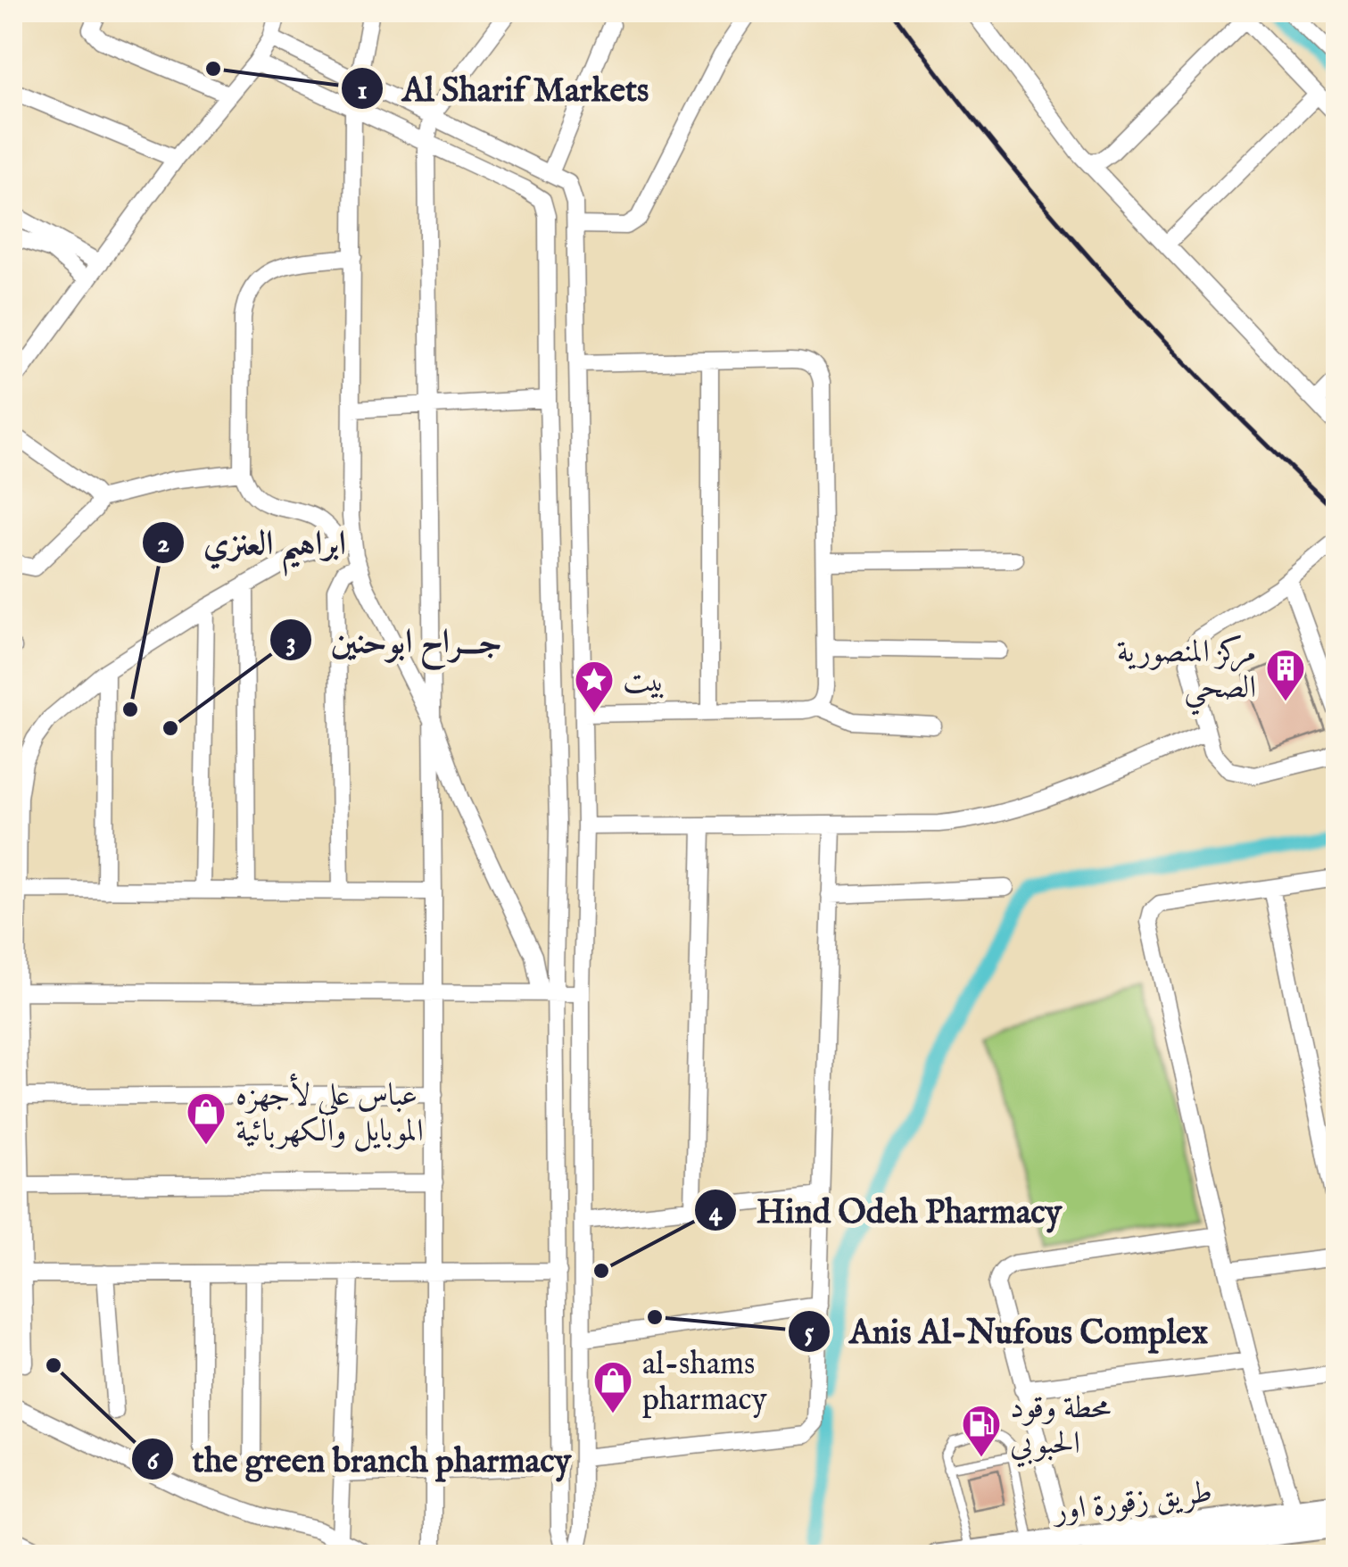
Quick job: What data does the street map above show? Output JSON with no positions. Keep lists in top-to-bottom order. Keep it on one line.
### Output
{"streets":{"main road":["طريق زقورة اور"]},"places":{"other":["Al Sharif Markets","ابراهيم العنزي","جـــراح ابوحنين","Hind Odeh Pharmacy","Anis Al-Nufous Complex","the green branch pharmacy"],"building":["مركز المنصورية الصحي"],"place":["بيت"],"shop":["عباس علي لأجهزه الموبايل والكهربائية","al-shams pharmacy"],"fuel station":["محطة وقود الحبوبي"]}}
